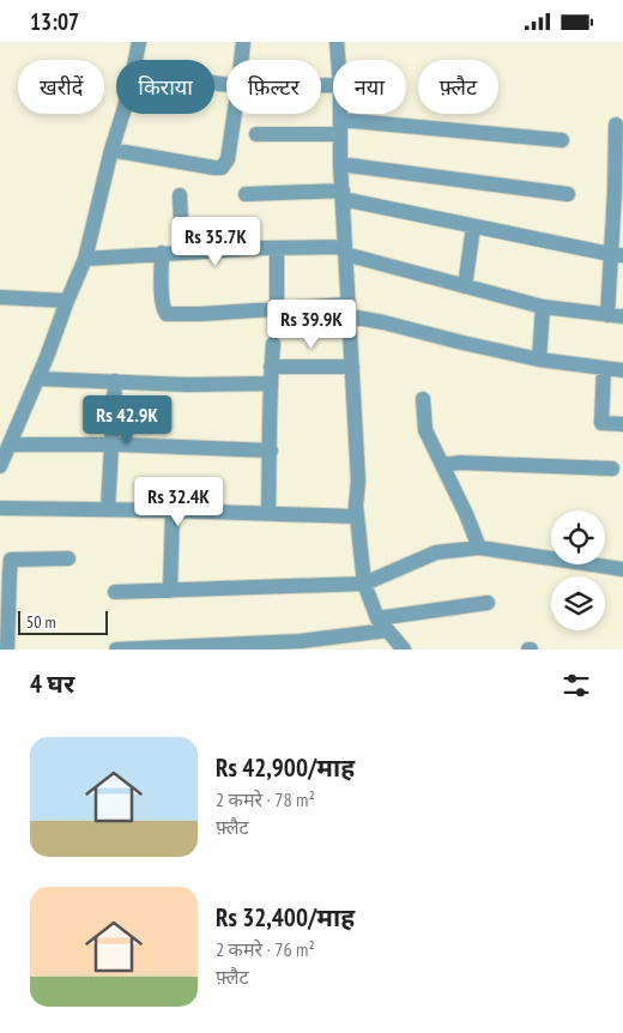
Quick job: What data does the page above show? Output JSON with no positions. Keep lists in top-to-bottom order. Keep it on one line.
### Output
{"scale_bar":"50 m","page":{"status":"13:07","chip":["खरीदें","किराया","फ़िल्टर","नया","फ़्लैट"],"price":["Rs 35.7K","Rs 39.9K","Rs 42.9K","Rs 32.4K"],"scale":"50 m","heading":"4 घर","list":[{"name":"Rs 42,900/माह","note":"2 कमरे · 78 m² · फ़्लैट"},{"name":"Rs 32,400/माह","note":"2 कमरे · 76 m² · फ़्लैट"}]}}
